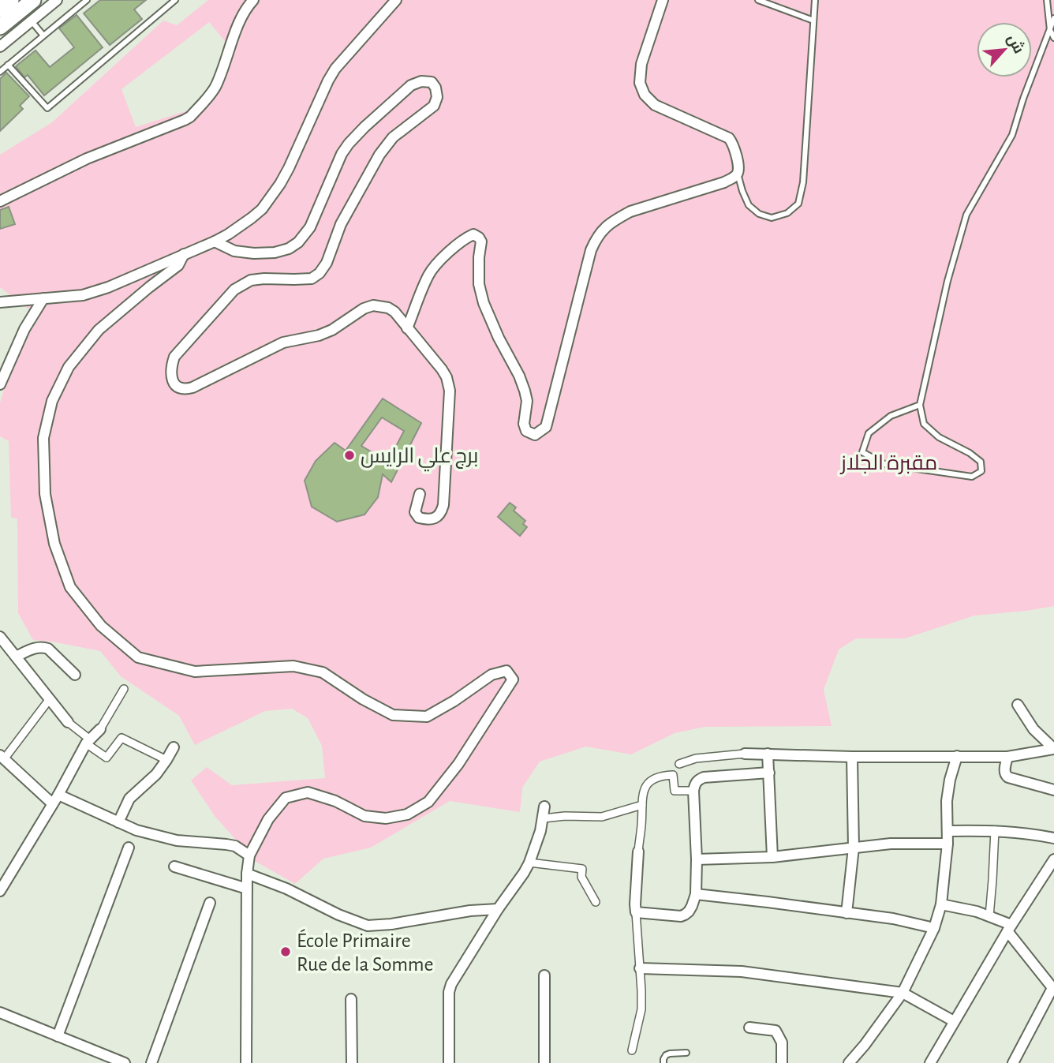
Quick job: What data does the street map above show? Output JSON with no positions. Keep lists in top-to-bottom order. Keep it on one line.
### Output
{"parks":["مقبرة الجلاز"],"places":["برج علي الرايس","École Primaire Rue de la Somme"],"north":"top right"}
